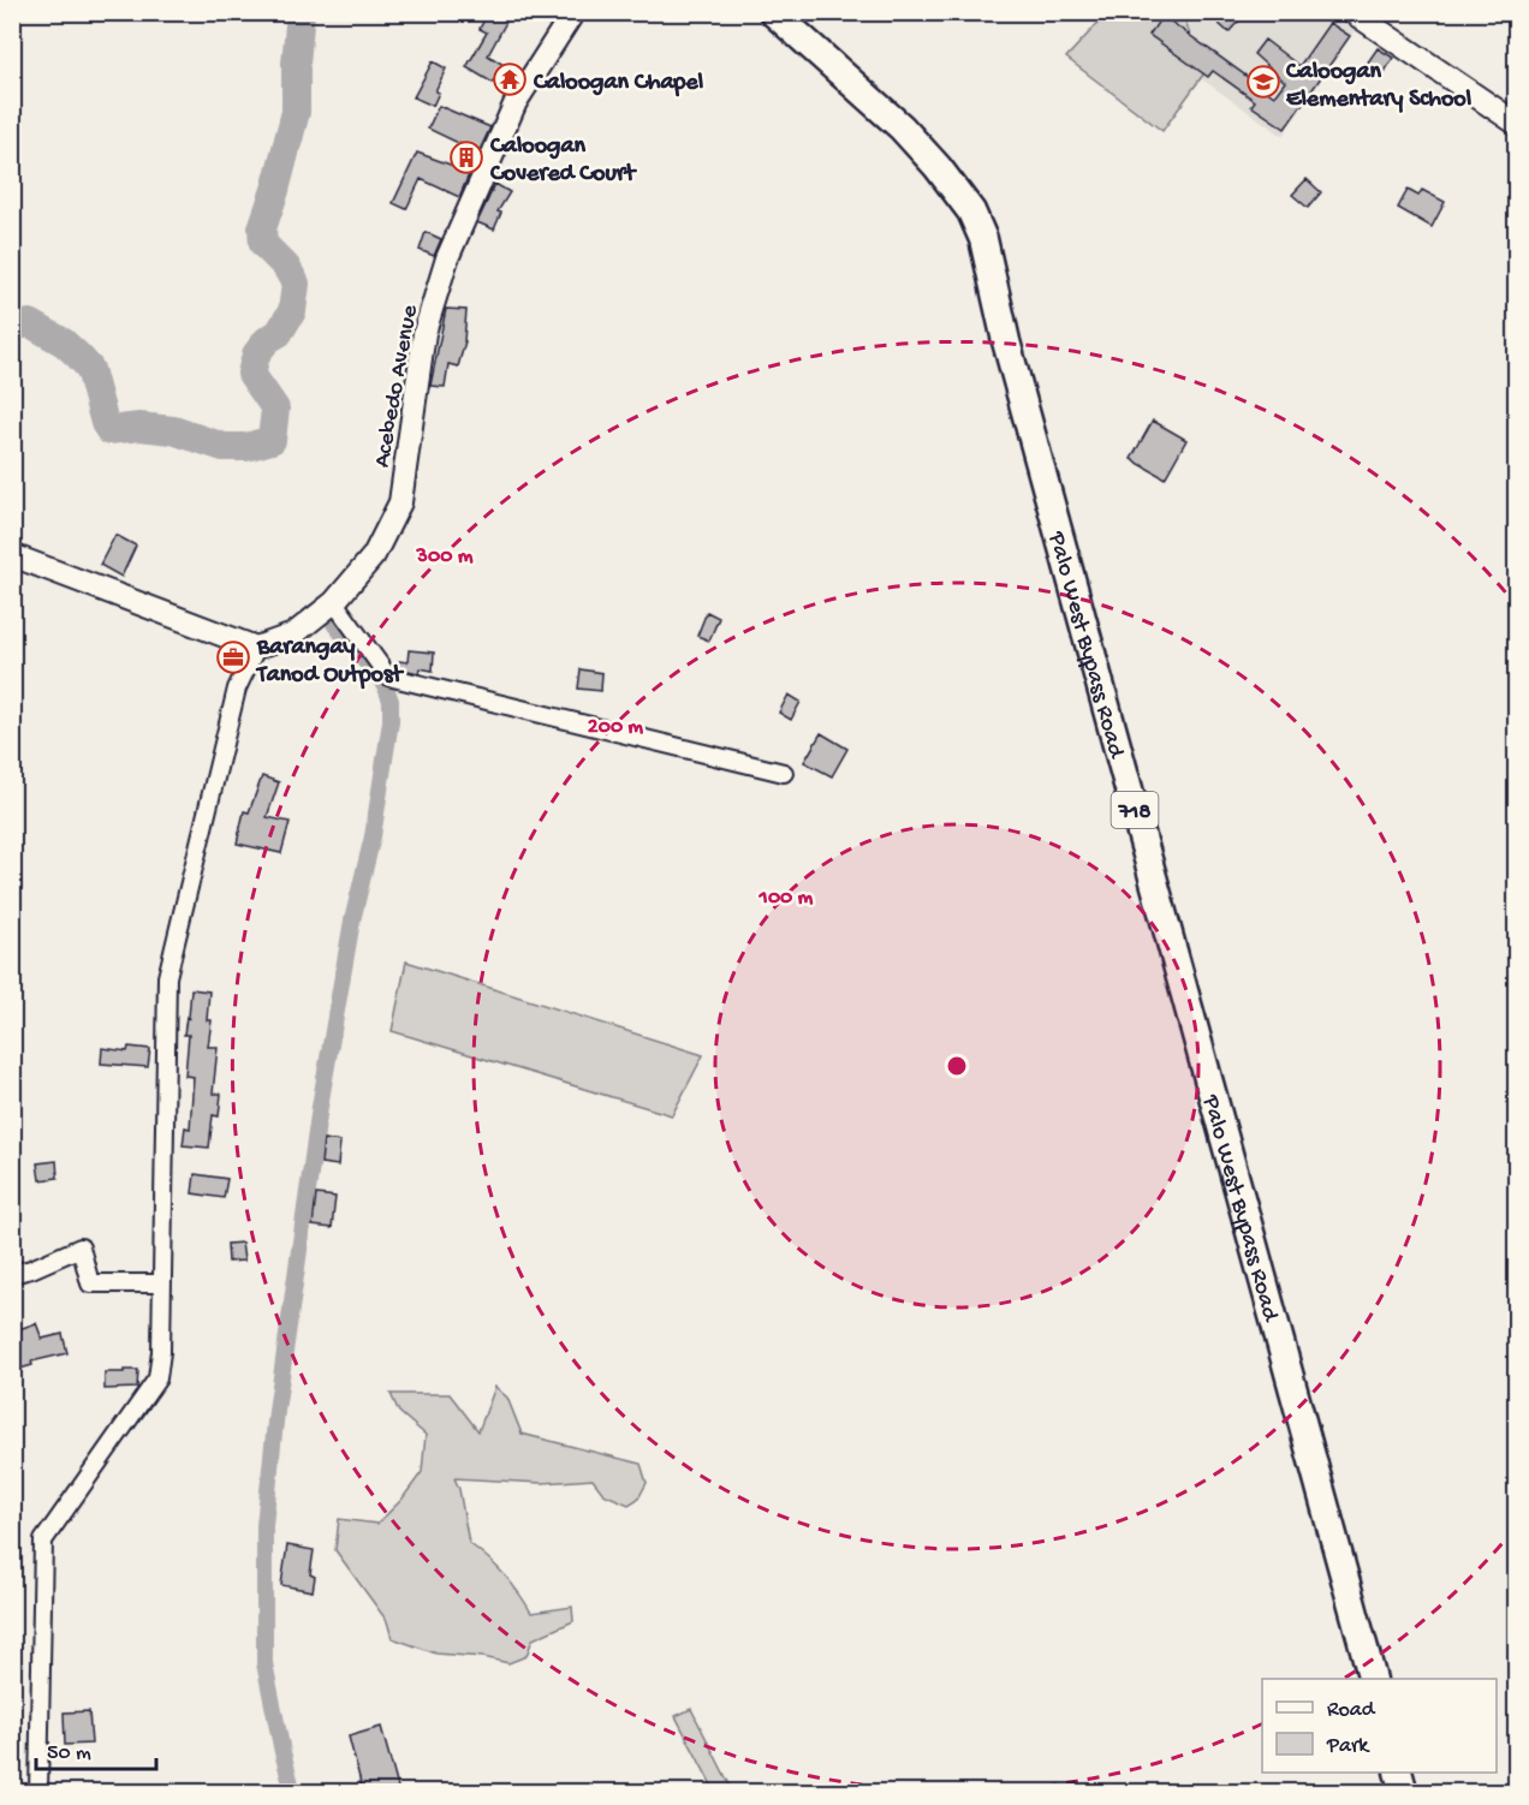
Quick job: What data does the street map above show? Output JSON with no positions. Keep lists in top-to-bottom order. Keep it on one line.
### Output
{"streets":{"main road":["Palo West Bypass Road","718"],"street":["Acebedo Avenue"]},"places":{"temple":["Caloogan Chapel"],"school or university":["Caloogan Elementary School"],"building":["Caloogan Covered Court"],"office":["Barangay Tanod Outpost"]},"legend":["Road","Park"],"scale_bar":"50 m","rings":["300 m","200 m","100 m"]}
